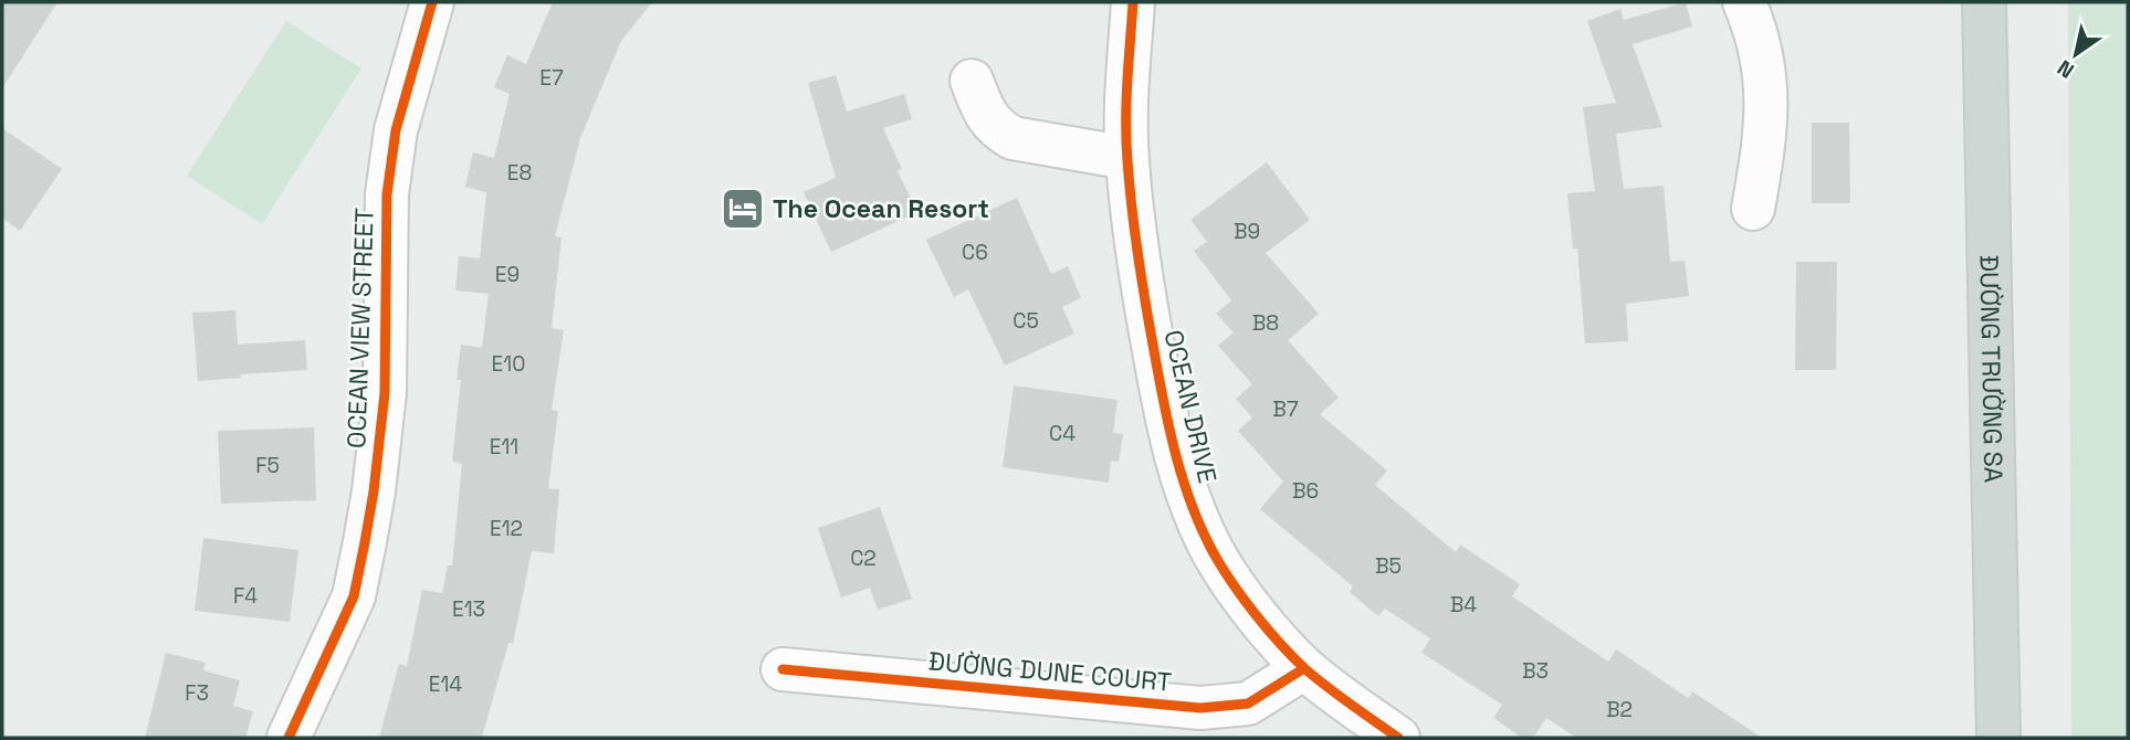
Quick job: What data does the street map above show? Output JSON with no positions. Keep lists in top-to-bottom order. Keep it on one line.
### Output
{"streets":{"main road":["ĐƯỜNG TRƯỜNG SA"],"street":["OCEAN VIEW STREET","OCEAN DRIVE","ĐƯỜNG DUNE COURT"]},"crossings":[["OCEAN DRIVE","ĐƯỜNG DUNE COURT"]],"places":{"hotel":["The Ocean Resort"]},"house_numbers":["E7","E8","B9","C6","E9","C5","B8","E10","B7","C4","E11","F5","B6","E12","C2","B5","F4","B4","E13","B3","E14","F3","B2"],"north":"bottom left"}
